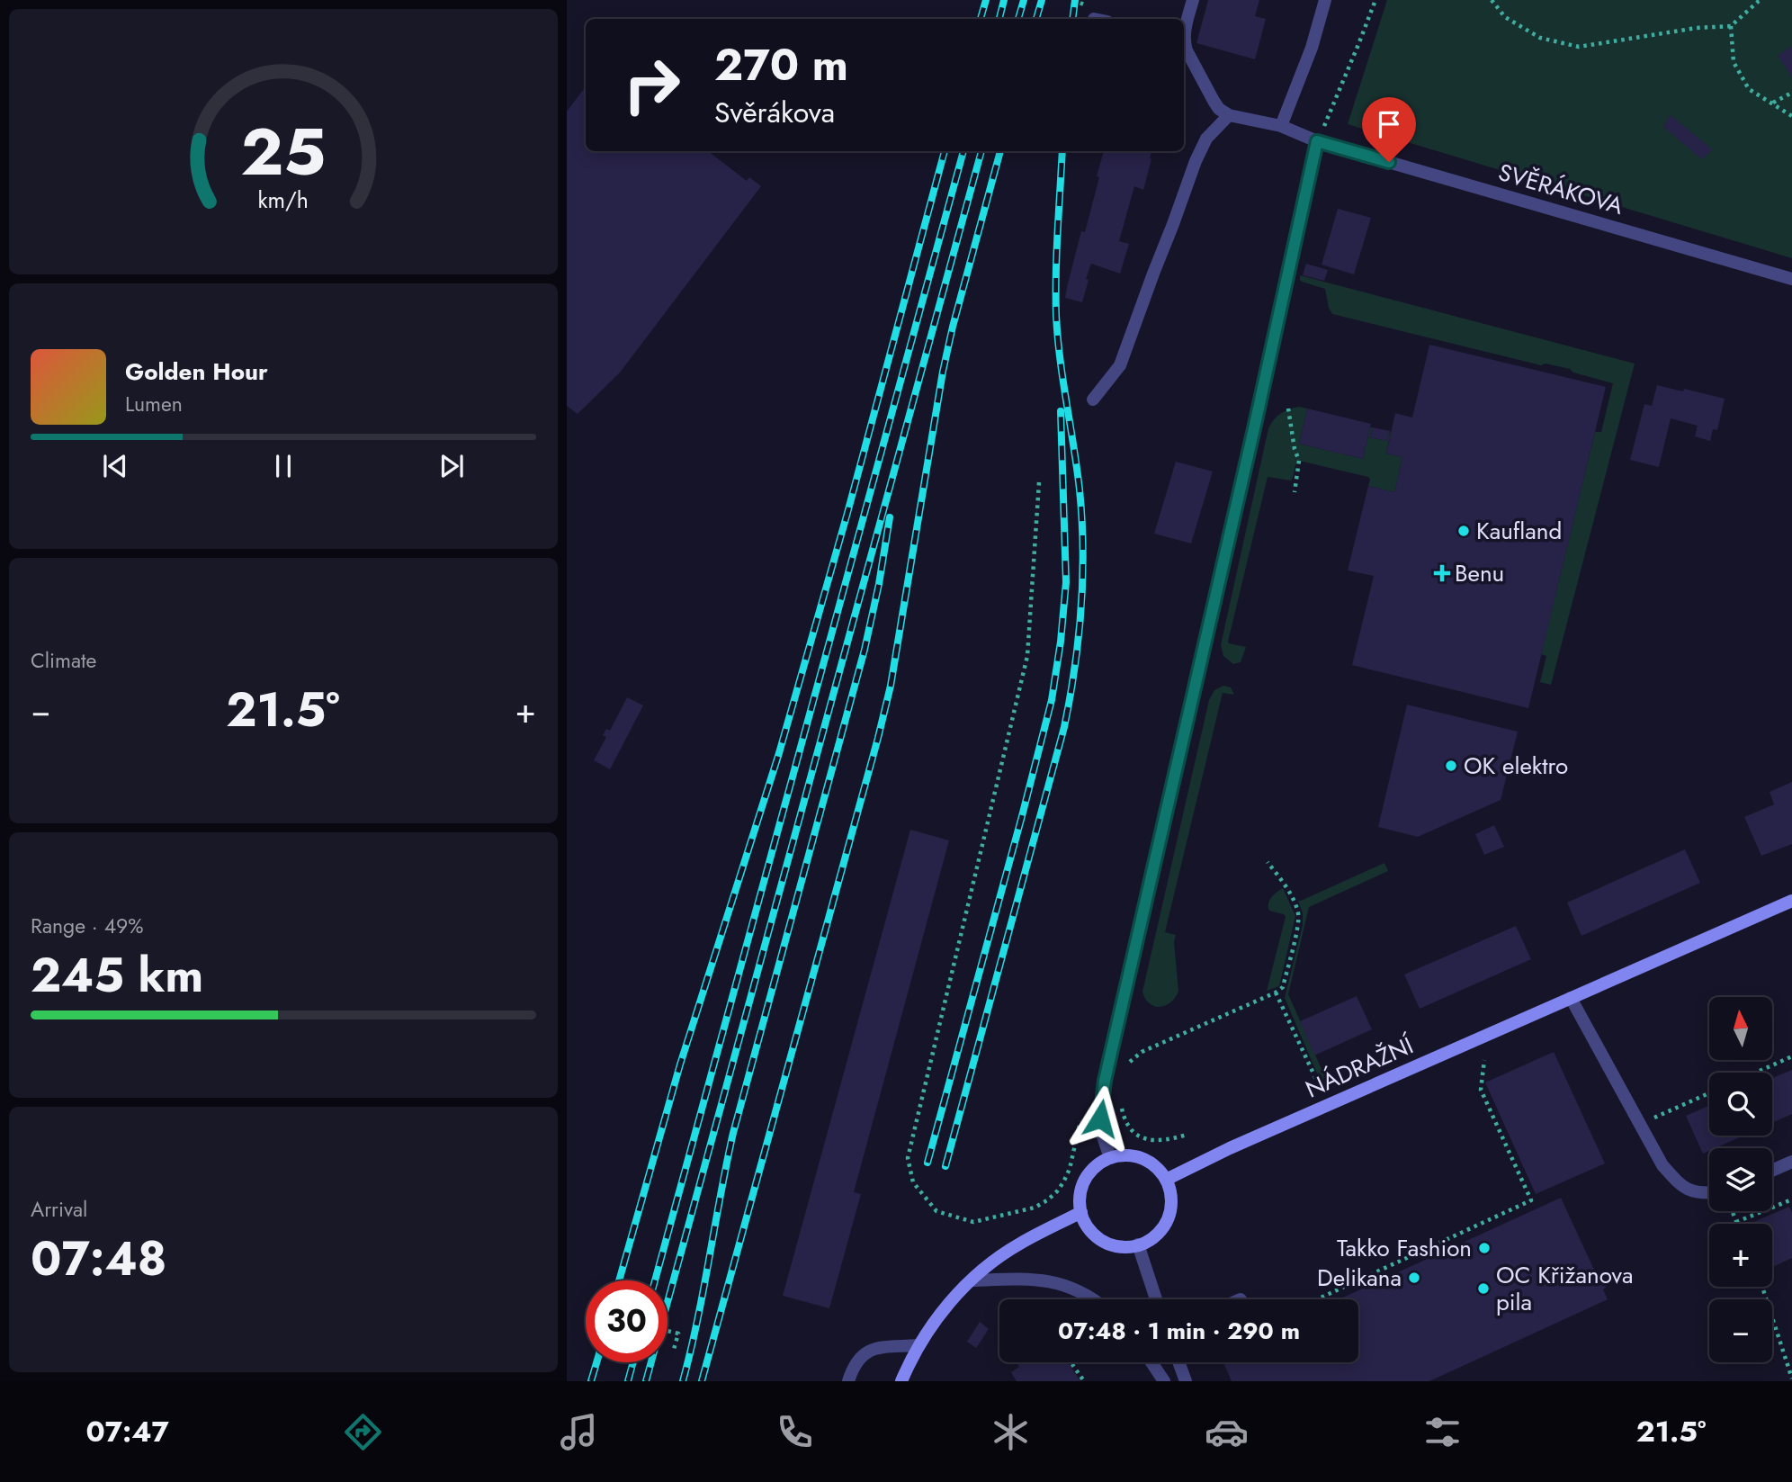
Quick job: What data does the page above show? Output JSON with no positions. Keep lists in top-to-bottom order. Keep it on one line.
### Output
{"streets":{"main road":["NÁDRAŽNÍ"],"street":["SVĚRÁKOVA"]},"places":{"other":["Kaufland","OK elektro","Takko Fashion","Delikana","OC Křižanova pila"],"health":["Benu"]},"north":"top","page":{"turn":["270 m","Svěrákova"],"song":["Golden Hour","Lumen"],"tile":["Climate",["Range · 49%","245 km"],["Arrival","07:48"]],"heat":["−","21.5°","+"],"map_buttons":["+","−"],"limit":"30","trip":"07:48 · 1 min · 290 m","tabs":["07:47","21.5°"],"gauge":["25","km/h"]}}
